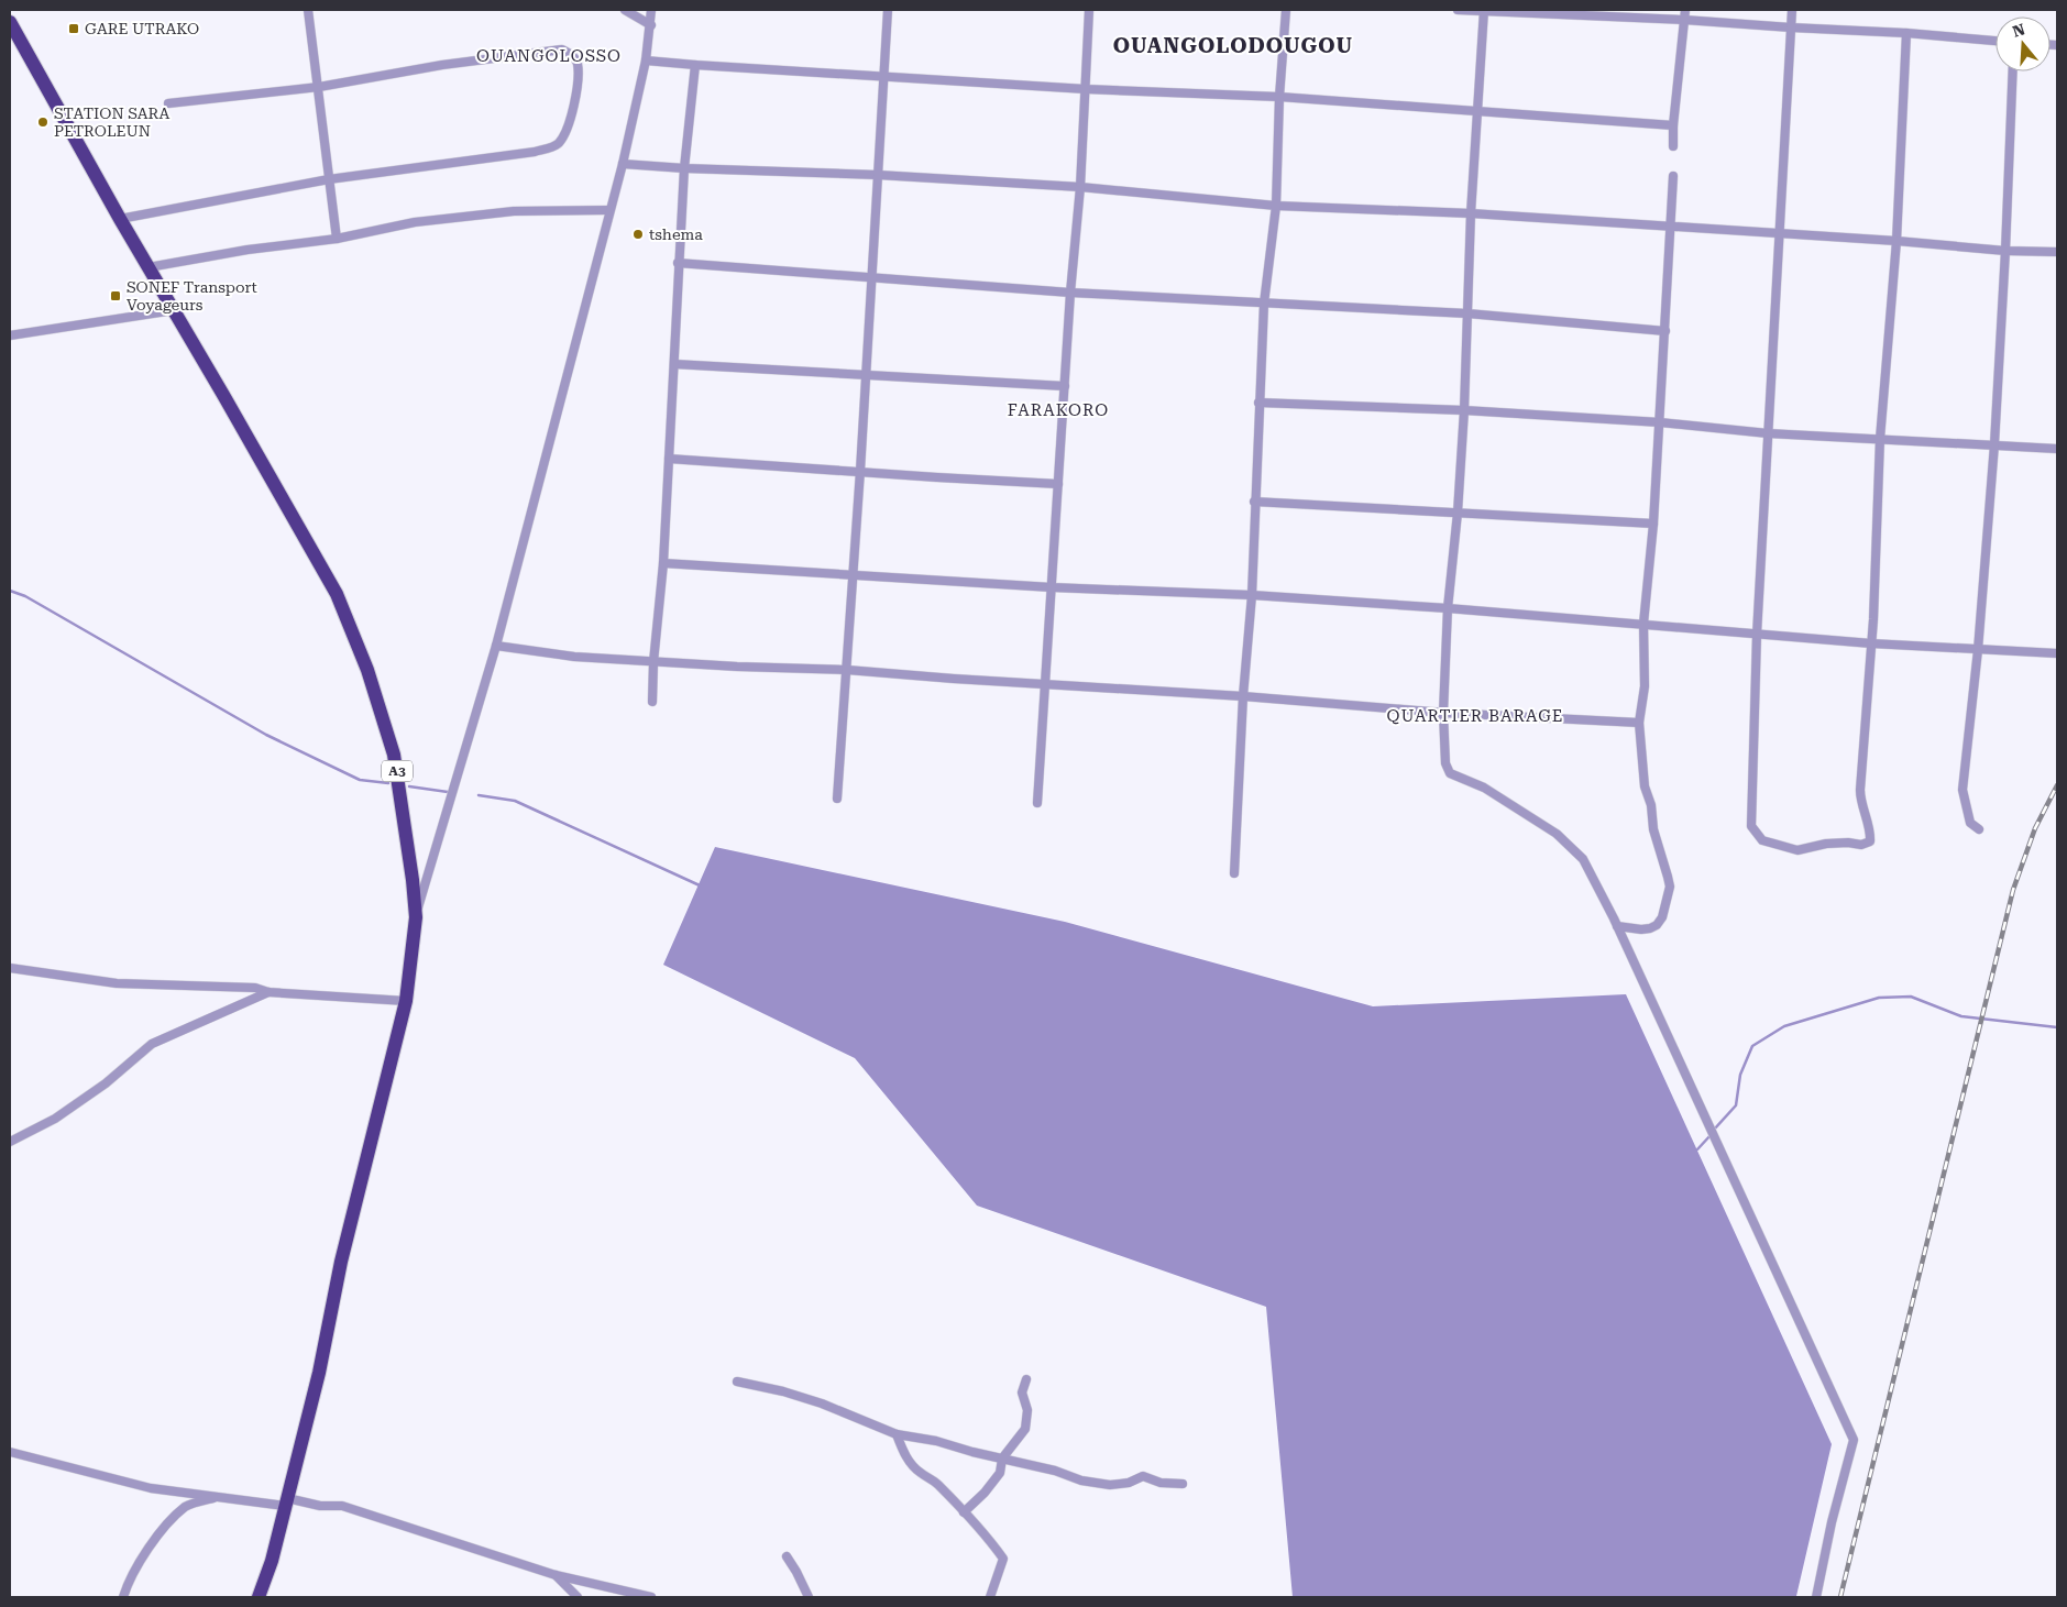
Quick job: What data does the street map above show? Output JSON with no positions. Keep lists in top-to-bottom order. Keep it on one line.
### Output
{"streets":{"highway":["A3"]},"districts":["OUANGOLODOUGOU","OUANGOLOSSO","FARAKORO","QUARTIER BARAGE"],"places":{"transit":["GARE UTRAKO","SONEF Transport Voyageurs"],"other":["STATION SARA PETROLEUN","tshema"]},"north":"top"}
